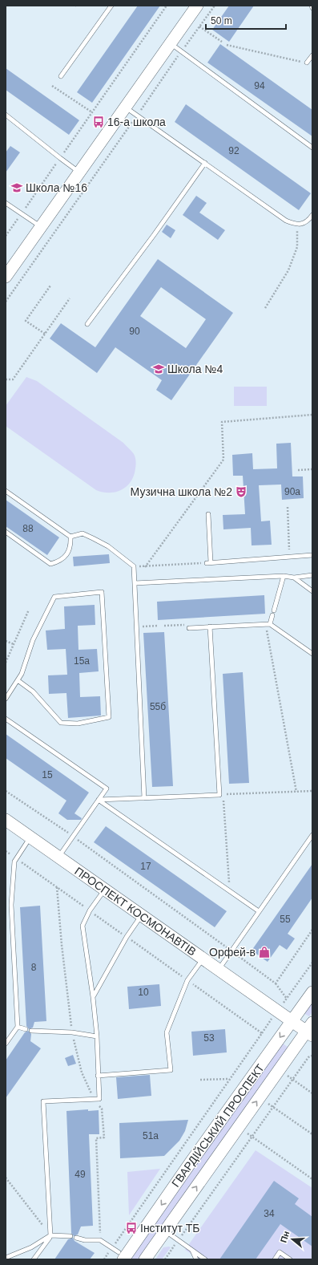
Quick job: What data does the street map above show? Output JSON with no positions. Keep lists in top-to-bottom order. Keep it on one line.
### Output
{"streets":{"main road":["ПРОСПЕКТ КОСМОНАВТІВ","ГВАРДІЙСЬКИЙ ПРОСПЕКТ"]},"crossings":[["ПРОСПЕКТ КОСМОНАВТІВ","ГВАРДІЙСЬКИЙ ПРОСПЕКТ"]],"places":{"bus stop":["16-а школа","Інститут ТБ"],"school or university":["Школа №16","Школа №4"],"theatre":["Музична школа №2"],"shop":["Орфей-в"]},"house_numbers":["94","92","90","90а","88","15а","55б","15","17","55","8","10","53","51а","49","34"],"scale_bar":"50 m","north":"left"}
